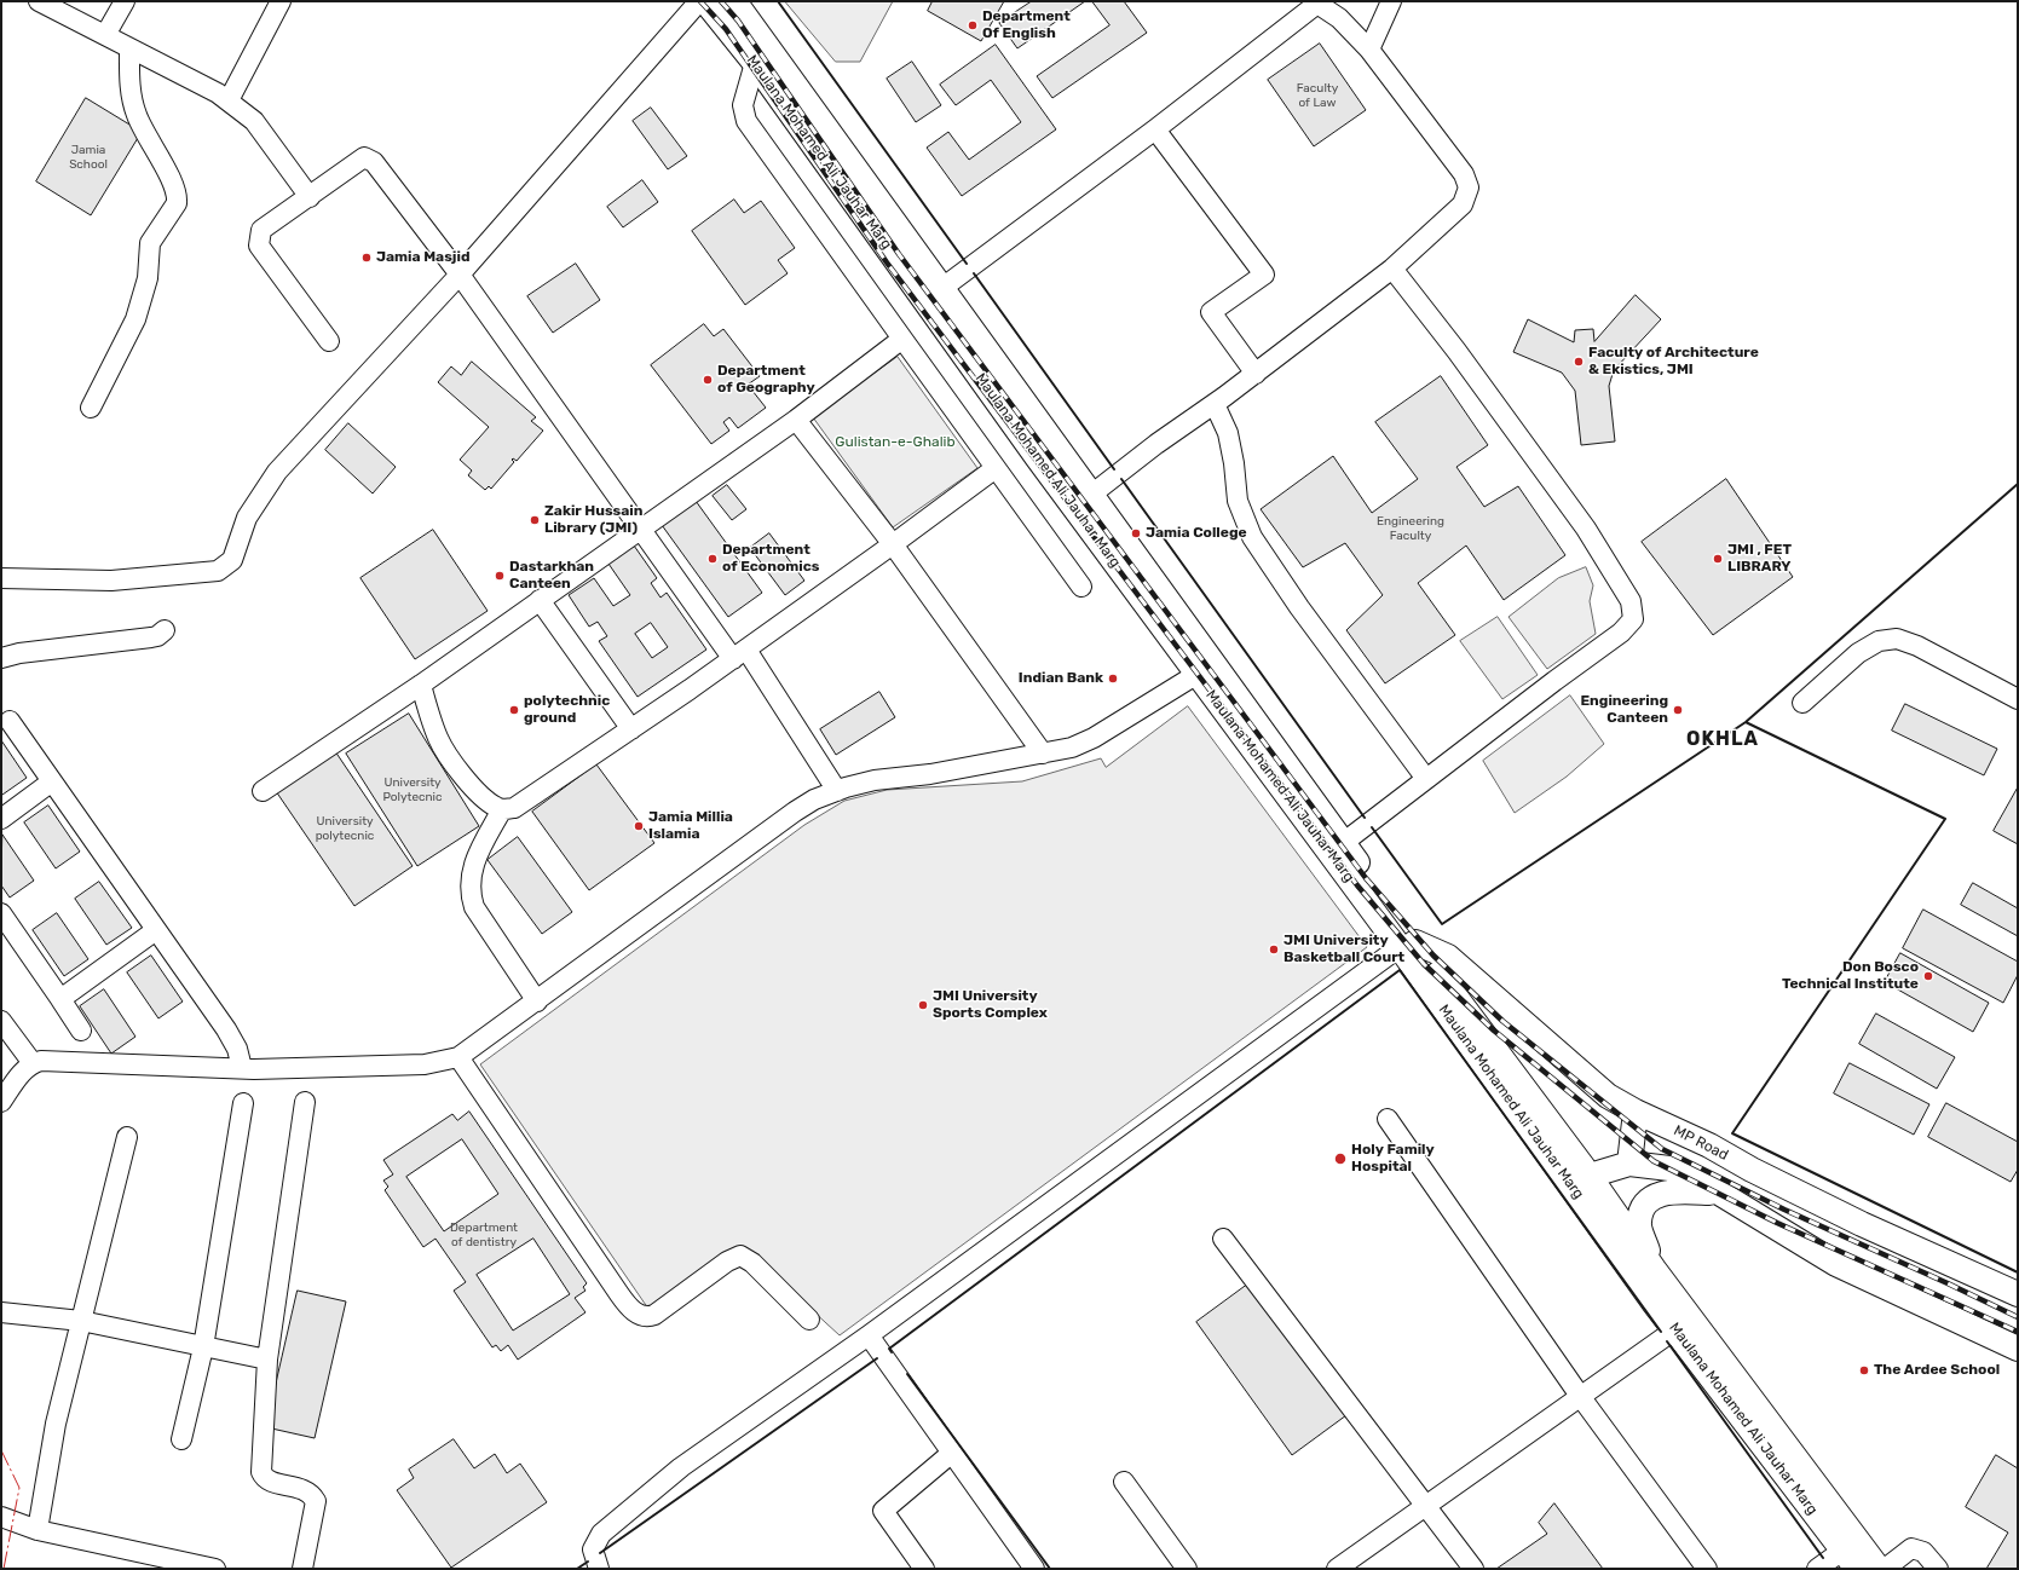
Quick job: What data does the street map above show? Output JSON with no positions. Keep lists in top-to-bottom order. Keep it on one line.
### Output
{"streets":{"main road":["Maulana Mohamed Ali Jauhar Marg","MP Road"]},"crossings":[["Maulana Mohamed Ali Jauhar Marg","MP Road"]],"districts":["OKHLA"],"parks":["Gulistan-e-Ghalib"],"places":["Department Of English","Jamia Masjid","Faculty of Architecture & Ekistics, JMI","Department of Geography","Zakir Hussain Library (JMI)","Jamia College","Department of Economics","JMI , FET LIBRARY","Dastarkhan Canteen","Indian Bank","polytechnic ground","Engineering Canteen","Jamia Millia Islamia","JMI University Basketball Court","Don Bosco Technical Institute","JMI University Sports Complex","Holy Family Hospital","The Ardee School"],"house_numbers":["Faculty of Law","Jamia School","Engineering Faculty","University Polytecnic","University polytecnic","Department of dentistry"]}
